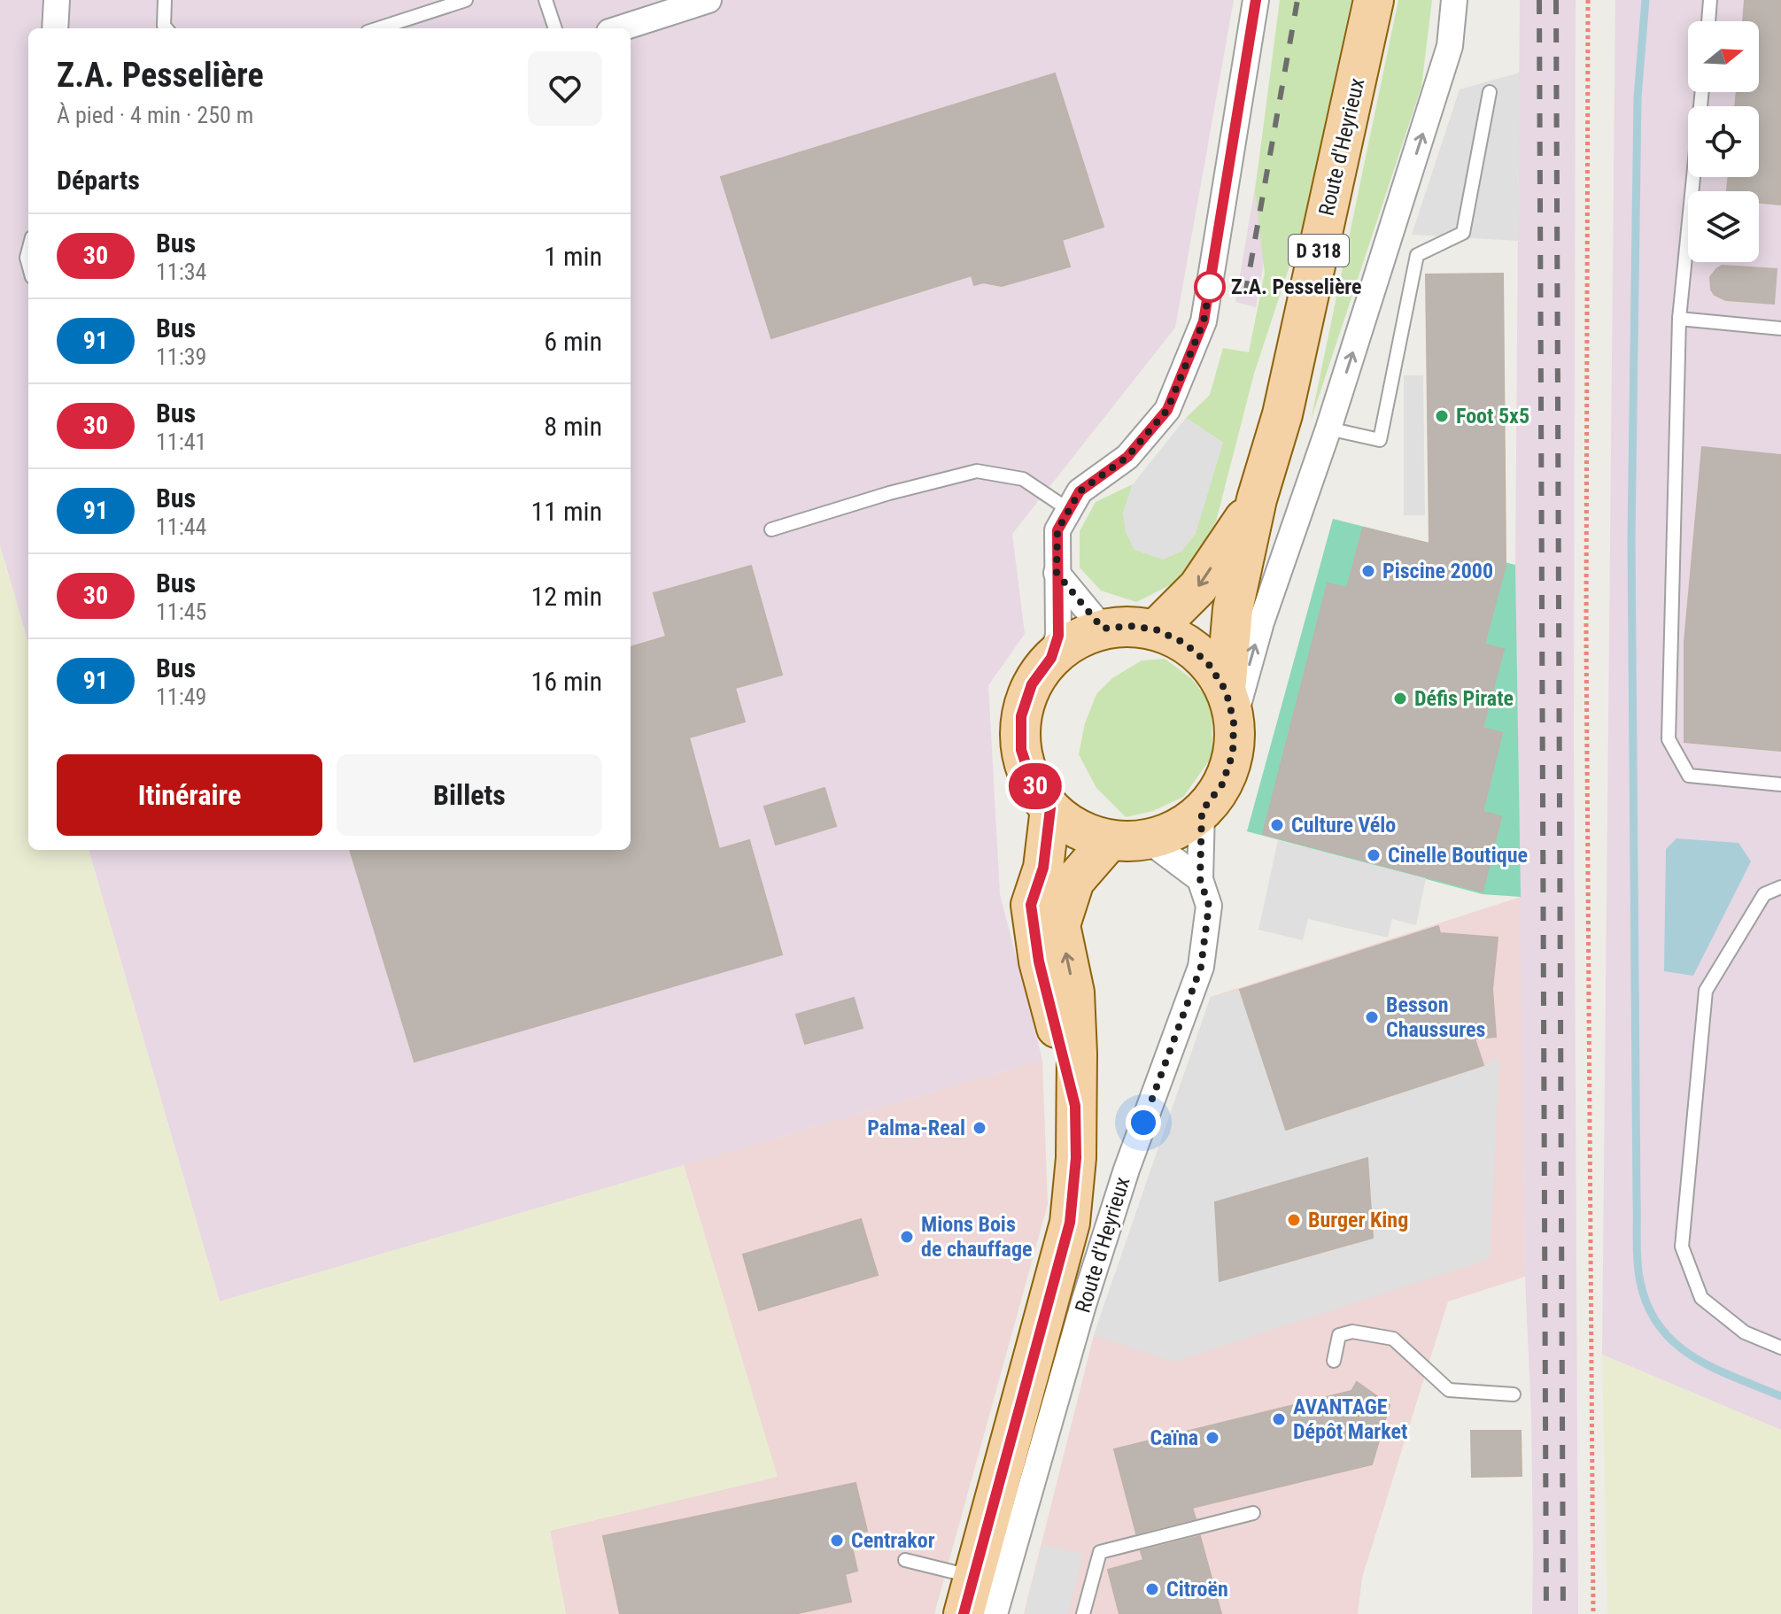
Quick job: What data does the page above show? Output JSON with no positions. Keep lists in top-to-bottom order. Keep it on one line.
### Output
{"streets":{"main road":["Route d'Heyrieux","D 318"]},"places":["Z.A. Pesselière","Foot 5x5","Piscine 2000","Défis Pirate","Culture Vélo","Cinelle Boutique","Besson Chaussures","Palma-Real","Burger King","Mions Bois de chauffage","AVANTAGE Dépôt Market","Caïna","Centrakor","Citroën"],"lines":["bus line 30"],"north":"right","page":{"on_map":"30","heading":[["Z.A. Pesselière","À pied · 4 min · 250 m"],"Départs"],"list":[{"mark":"30","name":"Bus","note":"11:34","value":"1 min"},{"mark":"91","name":"Bus","note":"11:39","value":"6 min"},{"mark":"30","name":"Bus","note":"11:41","value":"8 min"},{"mark":"91","name":"Bus","note":"11:44","value":"11 min"},{"mark":"30","name":"Bus","note":"11:45","value":"12 min"},{"mark":"91","name":"Bus","note":"11:49","value":"16 min"}],"buttons":["Itinéraire","Billets"]}}
